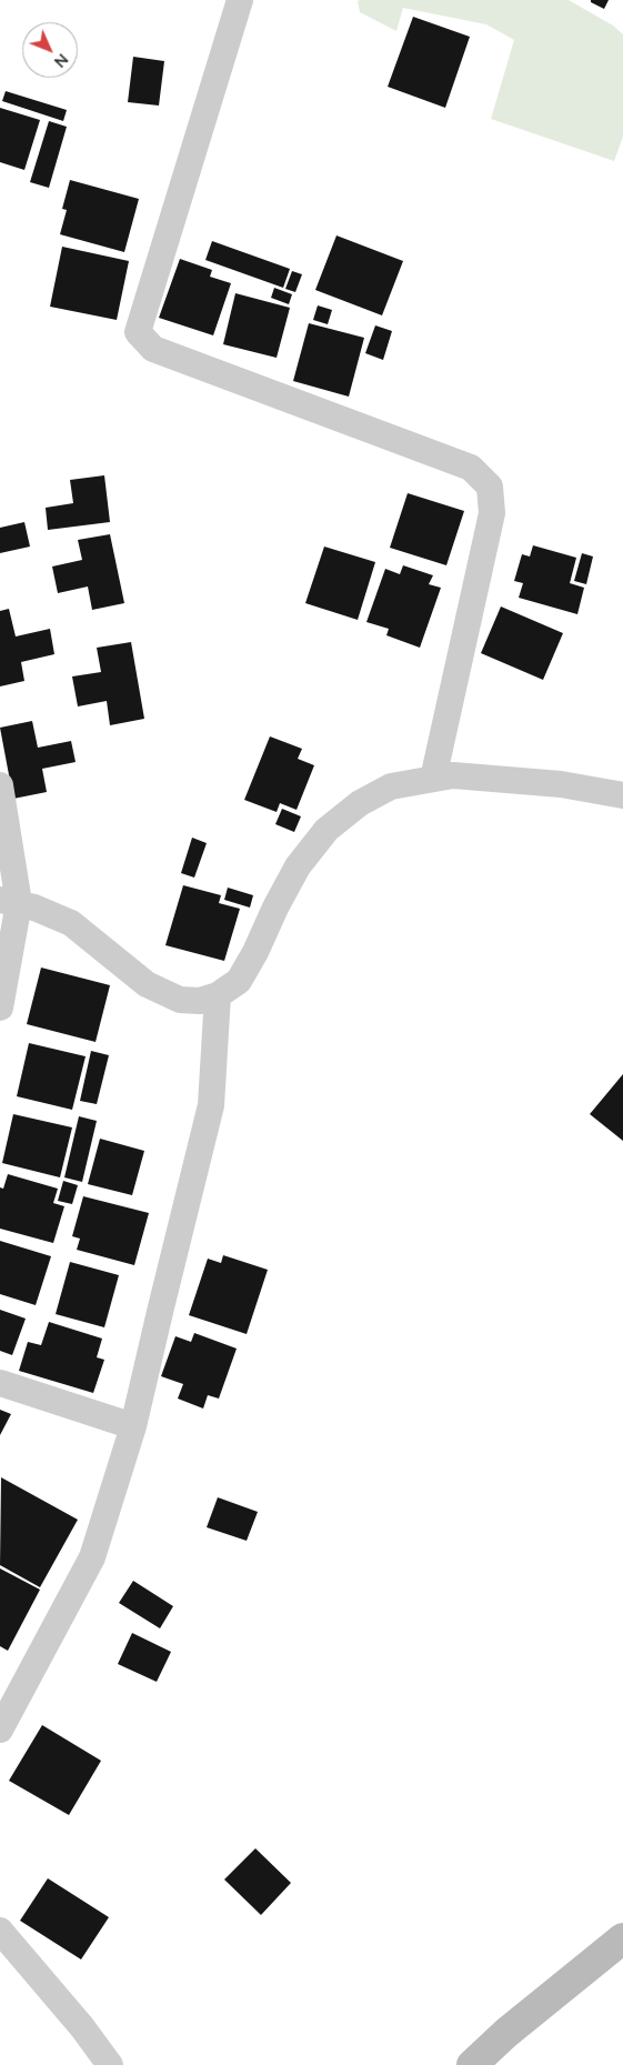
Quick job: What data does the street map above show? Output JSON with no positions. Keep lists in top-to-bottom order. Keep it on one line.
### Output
{"north":"bottom right"}
